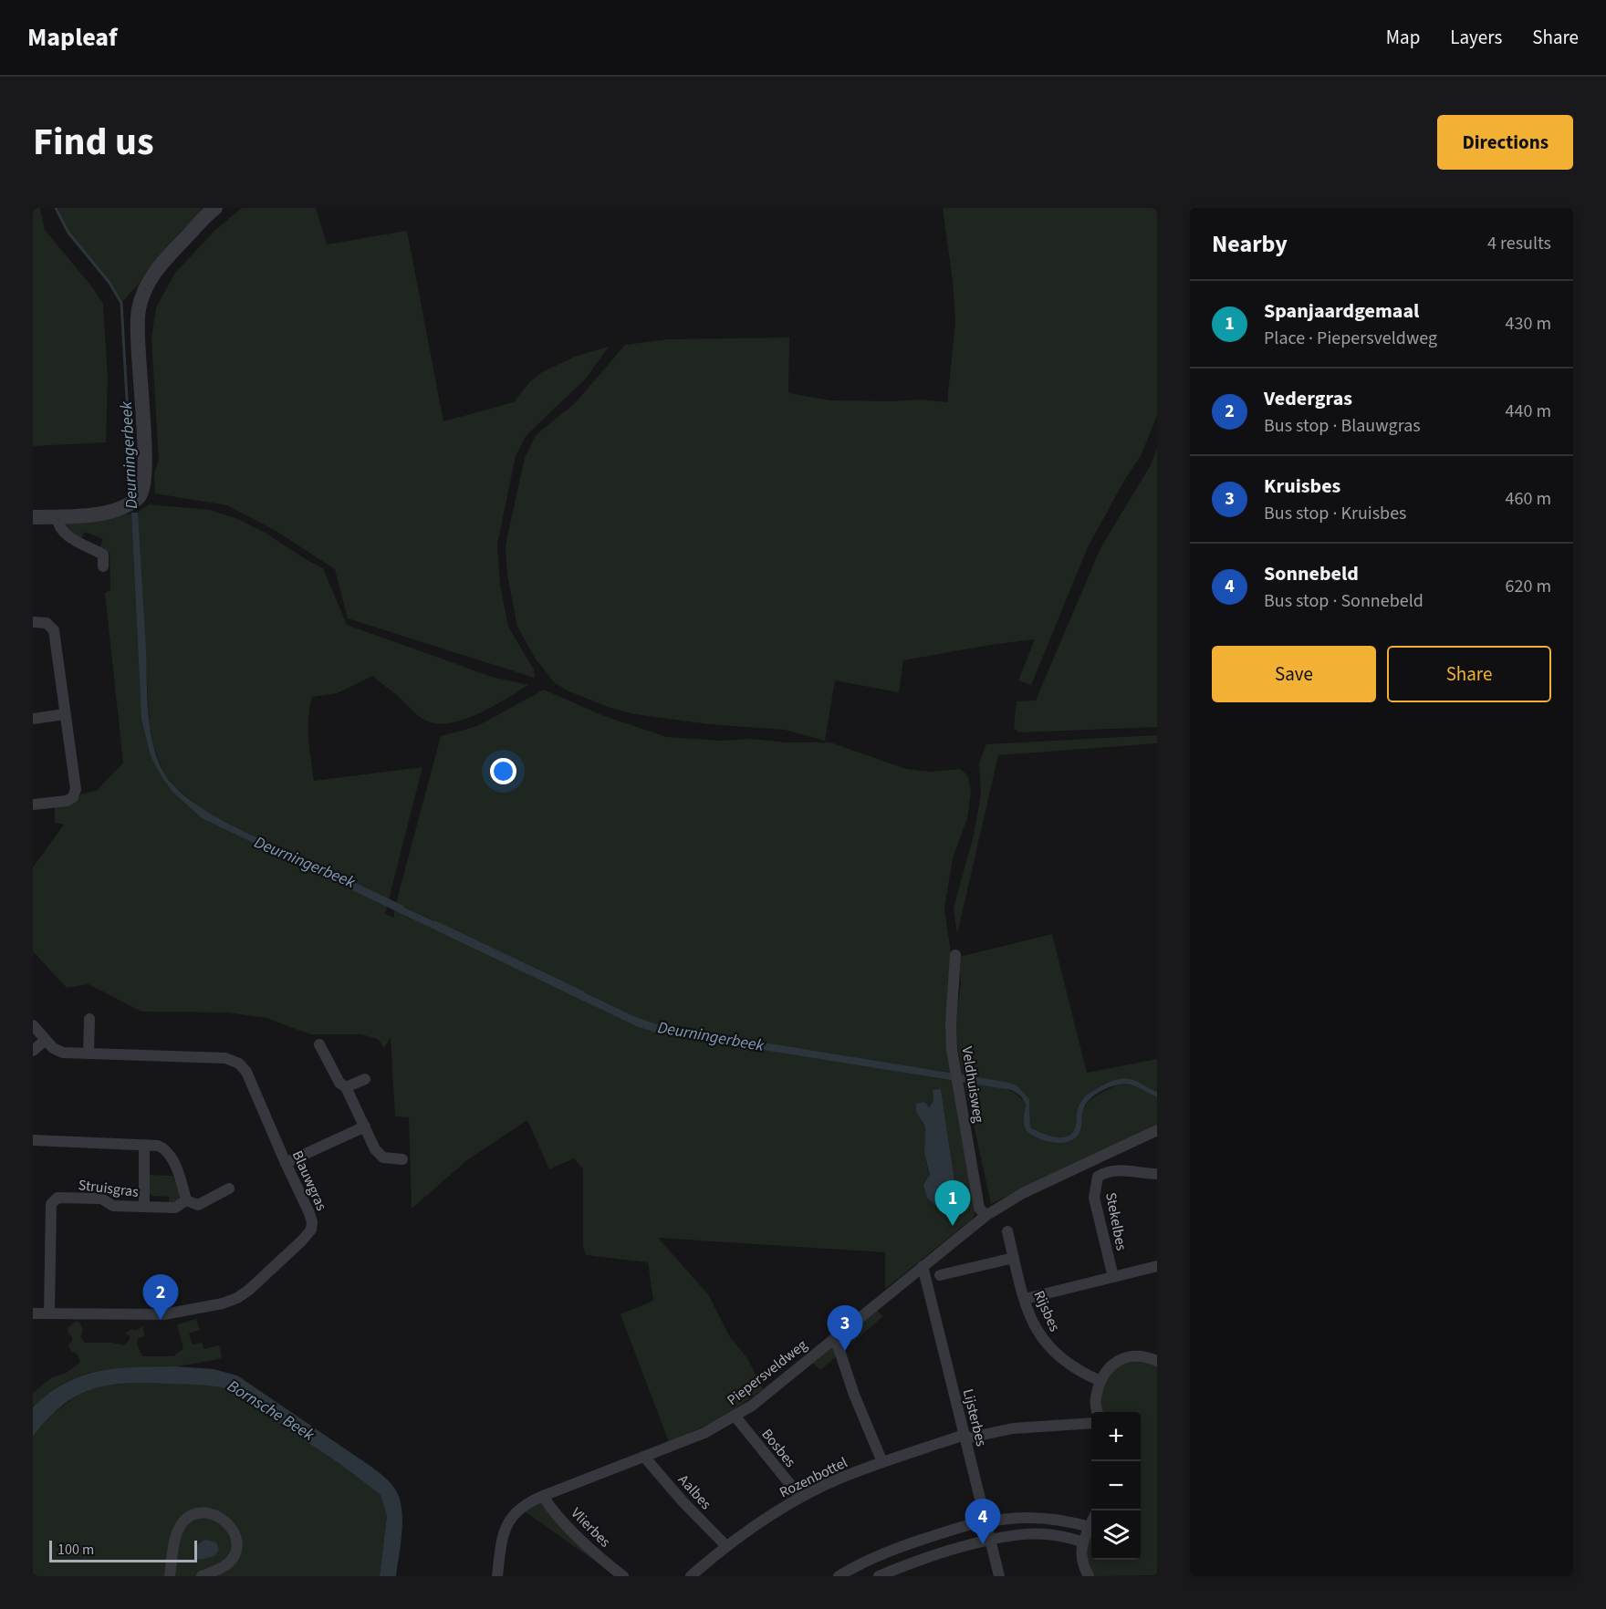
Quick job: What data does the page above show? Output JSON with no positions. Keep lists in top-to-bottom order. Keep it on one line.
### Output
{"streets":{"street":["Veldhuisweg","Blauwgras","Struisgras","Stekelbes","Rijsbes","Piepersveldweg","Lijsterbes","Bosbes","Rozenbottel","Aalbes","Vlierbes"]},"crossings":[["Veldhuisweg","Piepersveldweg"],["Blauwgras","Struisgras"],["Piepersveldweg","Lijsterbes"],["Piepersveldweg","Bosbes"],["Piepersveldweg","Aalbes"],["Piepersveldweg","Vlierbes"],["Lijsterbes","Rozenbottel"],["Bosbes","Rozenbottel"],["Rozenbottel","Aalbes"]],"water":["Deurningerbeek","Bornsche Beek"],"scale_bar":"100 m","page":{"header":"Mapleaf","nav":["Map","Layers","Share"],"title":"Find us","buttons":["Directions",["Save","Share"]],"heading":["Nearby","4 results"],"list":[{"mark":"1","name":"Spanjaardgemaal","note":"Place · Piepersveldweg","value":"430 m"},{"mark":"2","name":"Vedergras","note":"Bus stop · Blauwgras","value":"440 m"},{"mark":"3","name":"Kruisbes","note":"Bus stop · Kruisbes","value":"460 m"},{"mark":"4","name":"Sonnebeld","note":"Bus stop · Sonnebeld","value":"620 m"}],"pins":["1","2","3","4"],"map_buttons":["+","−"],"scale":"100 m"}}
